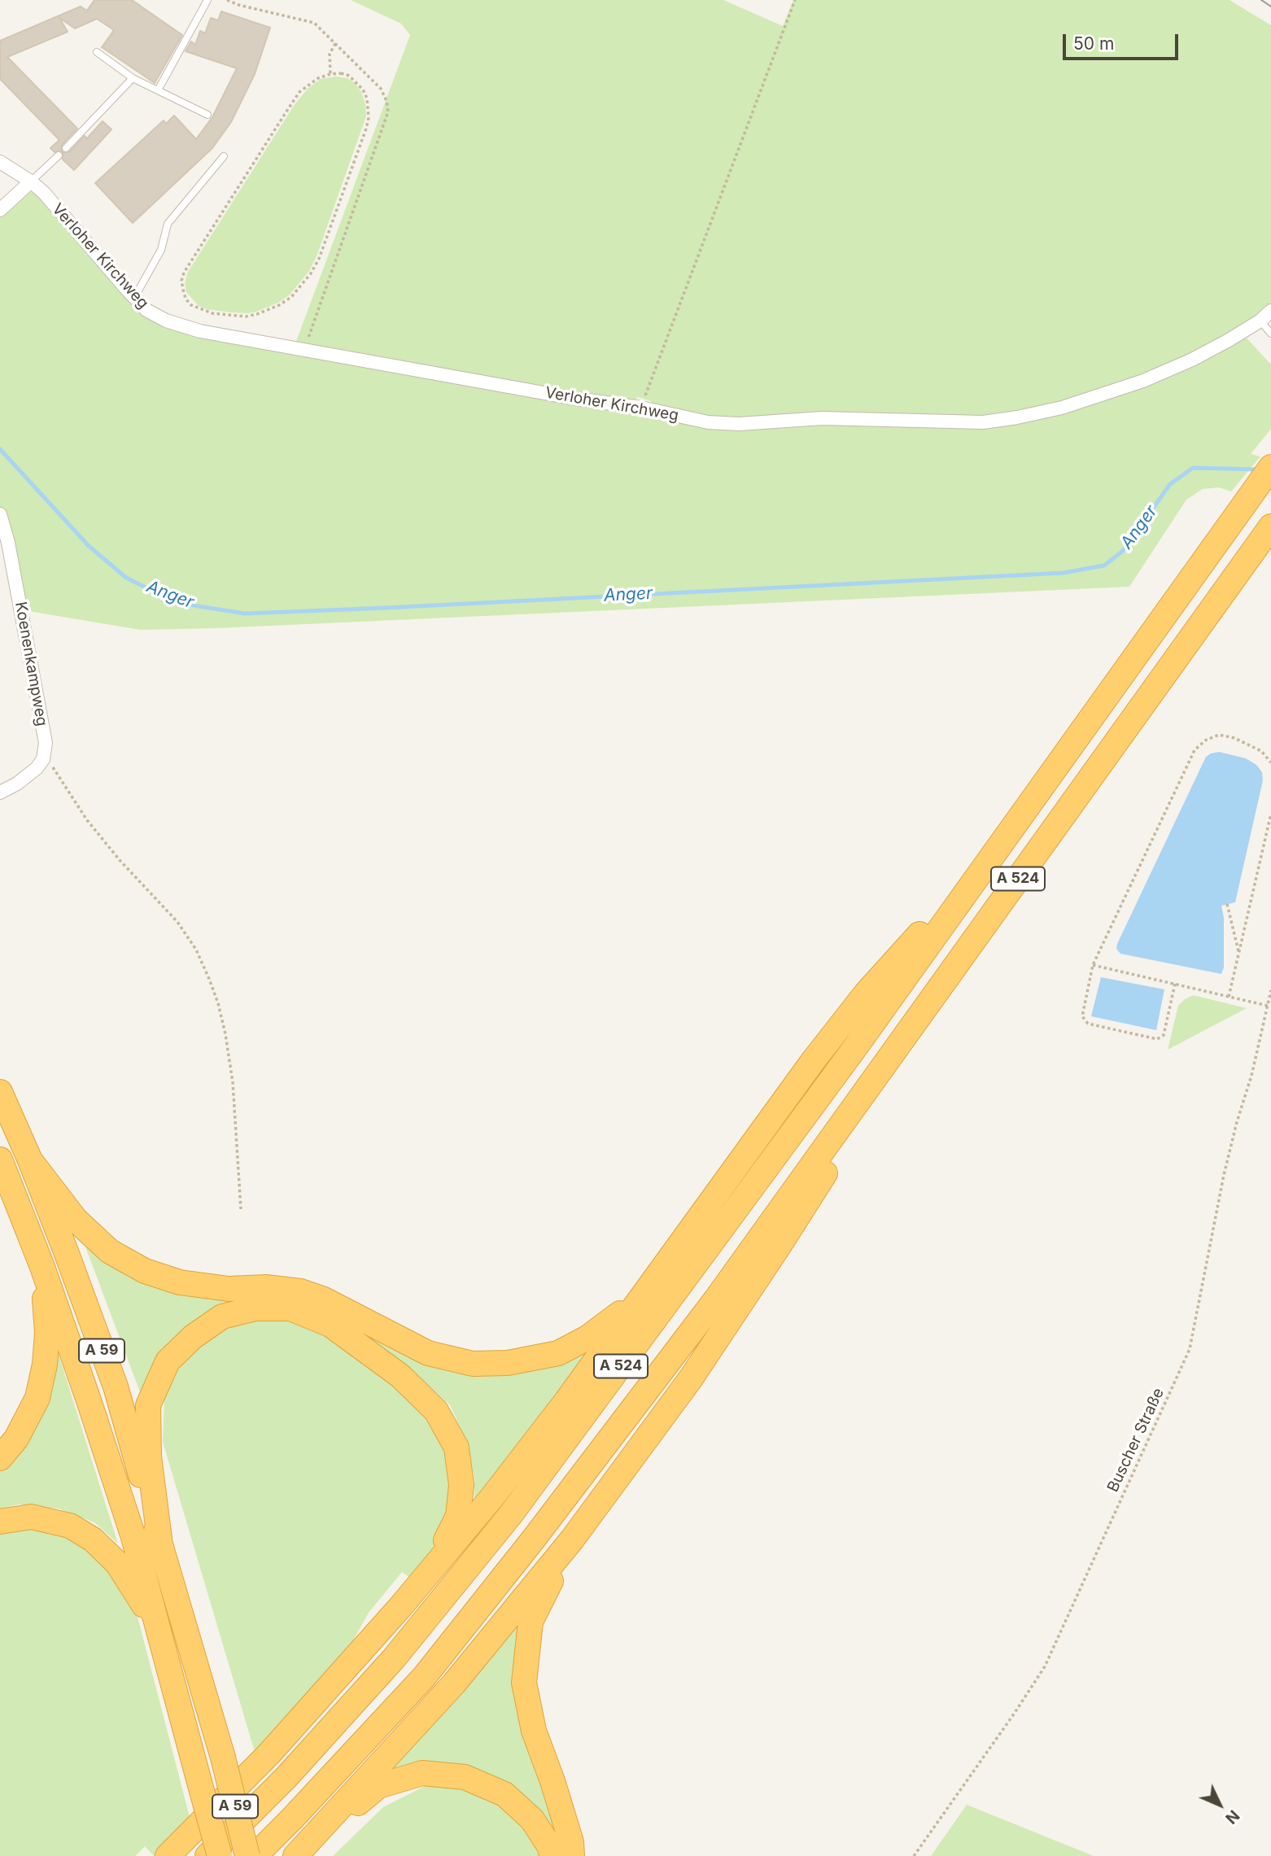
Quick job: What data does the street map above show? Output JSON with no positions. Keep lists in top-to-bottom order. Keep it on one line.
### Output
{"streets":{"highway":["A 524","A 59"],"street":["Verloher Kirchweg","Koenenkampweg"],"path":["Buscher Straße"]},"water":["Anger"],"scale_bar":"50 m","north":"bottom right"}
